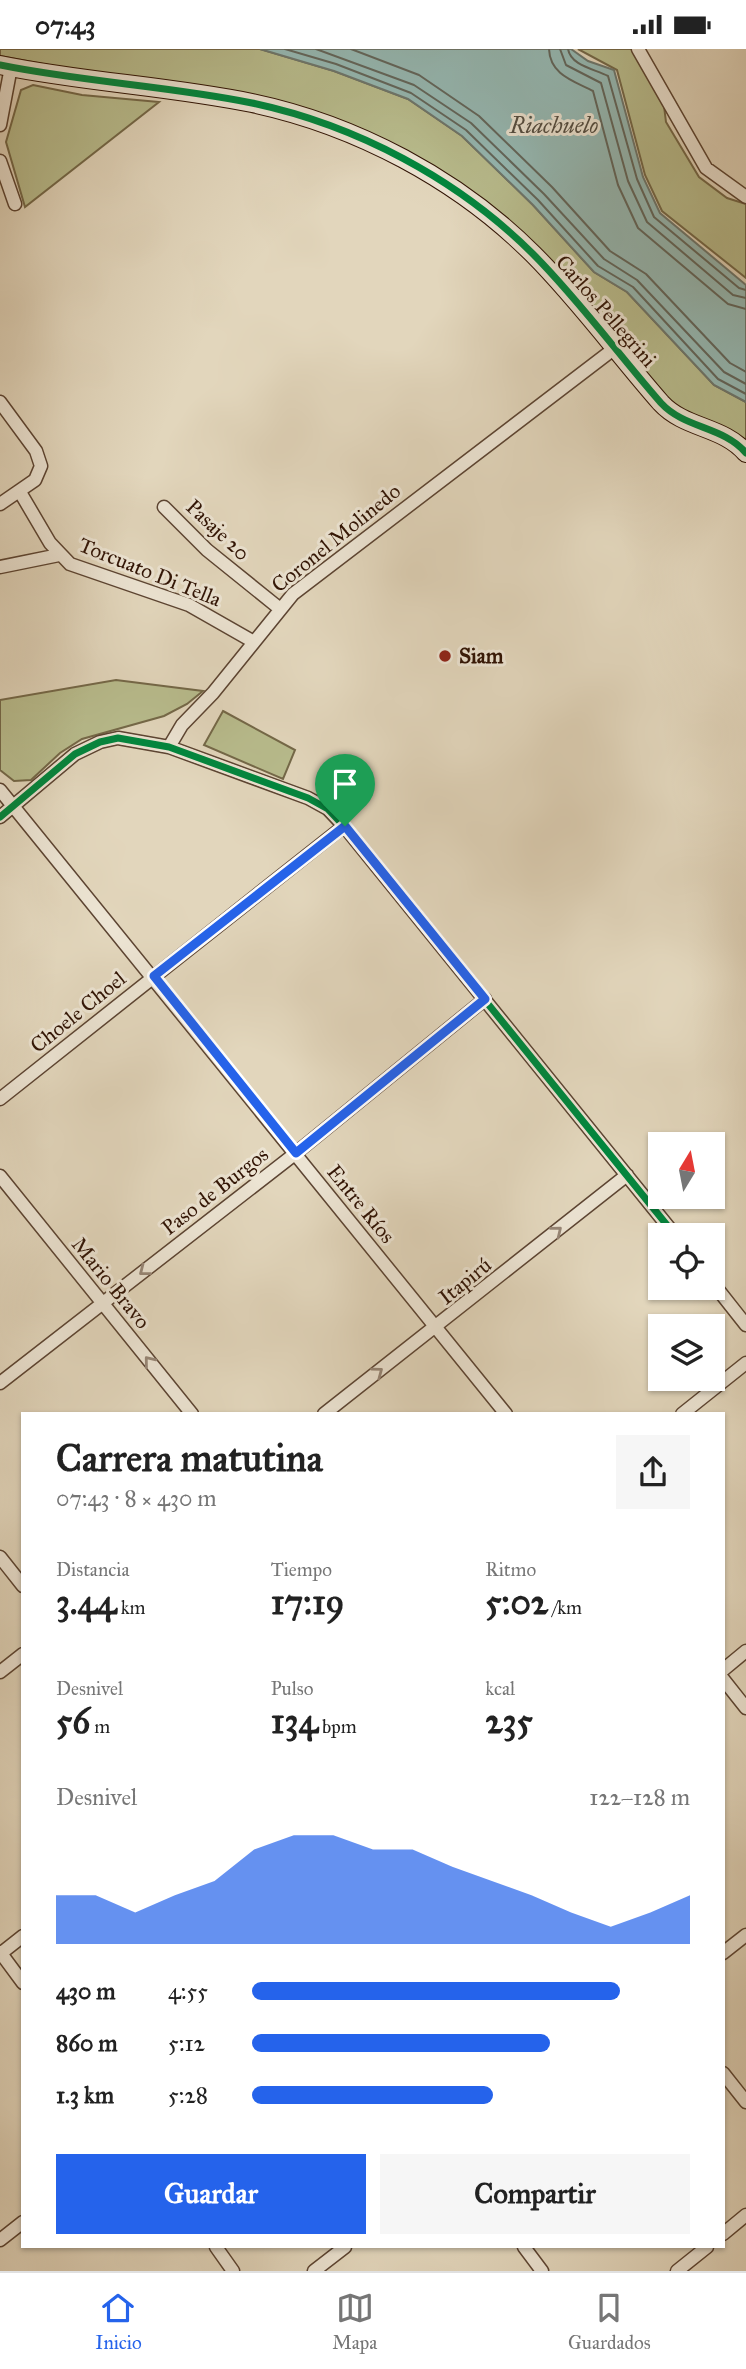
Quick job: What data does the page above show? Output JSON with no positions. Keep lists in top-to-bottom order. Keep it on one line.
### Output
{"streets":{"street":["Carlos Pellegrini","Pasaje 20","Coronel Molinedo","Torcuato Di Tella","Choele Choel","Paso de Burgos","Entre Ríos","Itapirú","Mario Bravo"]},"crossings":[["Carlos Pellegrini","Coronel Molinedo"],["Pasaje 20","Coronel Molinedo"],["Coronel Molinedo","Torcuato Di Tella"],["Choele Choel","Entre Ríos"],["Paso de Burgos","Entre Ríos"],["Paso de Burgos","Mario Bravo"],["Entre Ríos","Itapirú"]],"one_way":["Paso de Burgos","Itapirú","Mario Bravo"],"water":["Riachuelo"],"places":["Siam"],"north":"top","page":{"status":"07:43","heading":["Carrera matutina","07:43 · 8 × 430 m"],"stats":[["Distancia","3.44 km"],["Tiempo","17:19"],["Ritmo","5:02 /km"],["Desnivel","56 m"],["Pulso","134 bpm"],["kcal","235"]],"chart":["Desnivel","122–128 m"],"list":[{"name":"430 m","note":"4:55"},{"name":"860 m","note":"5:12"},{"name":"1.3 km","note":"5:28"}],"buttons":["Guardar","Compartir"],"tabs":["Inicio","Mapa","Guardados"]}}
